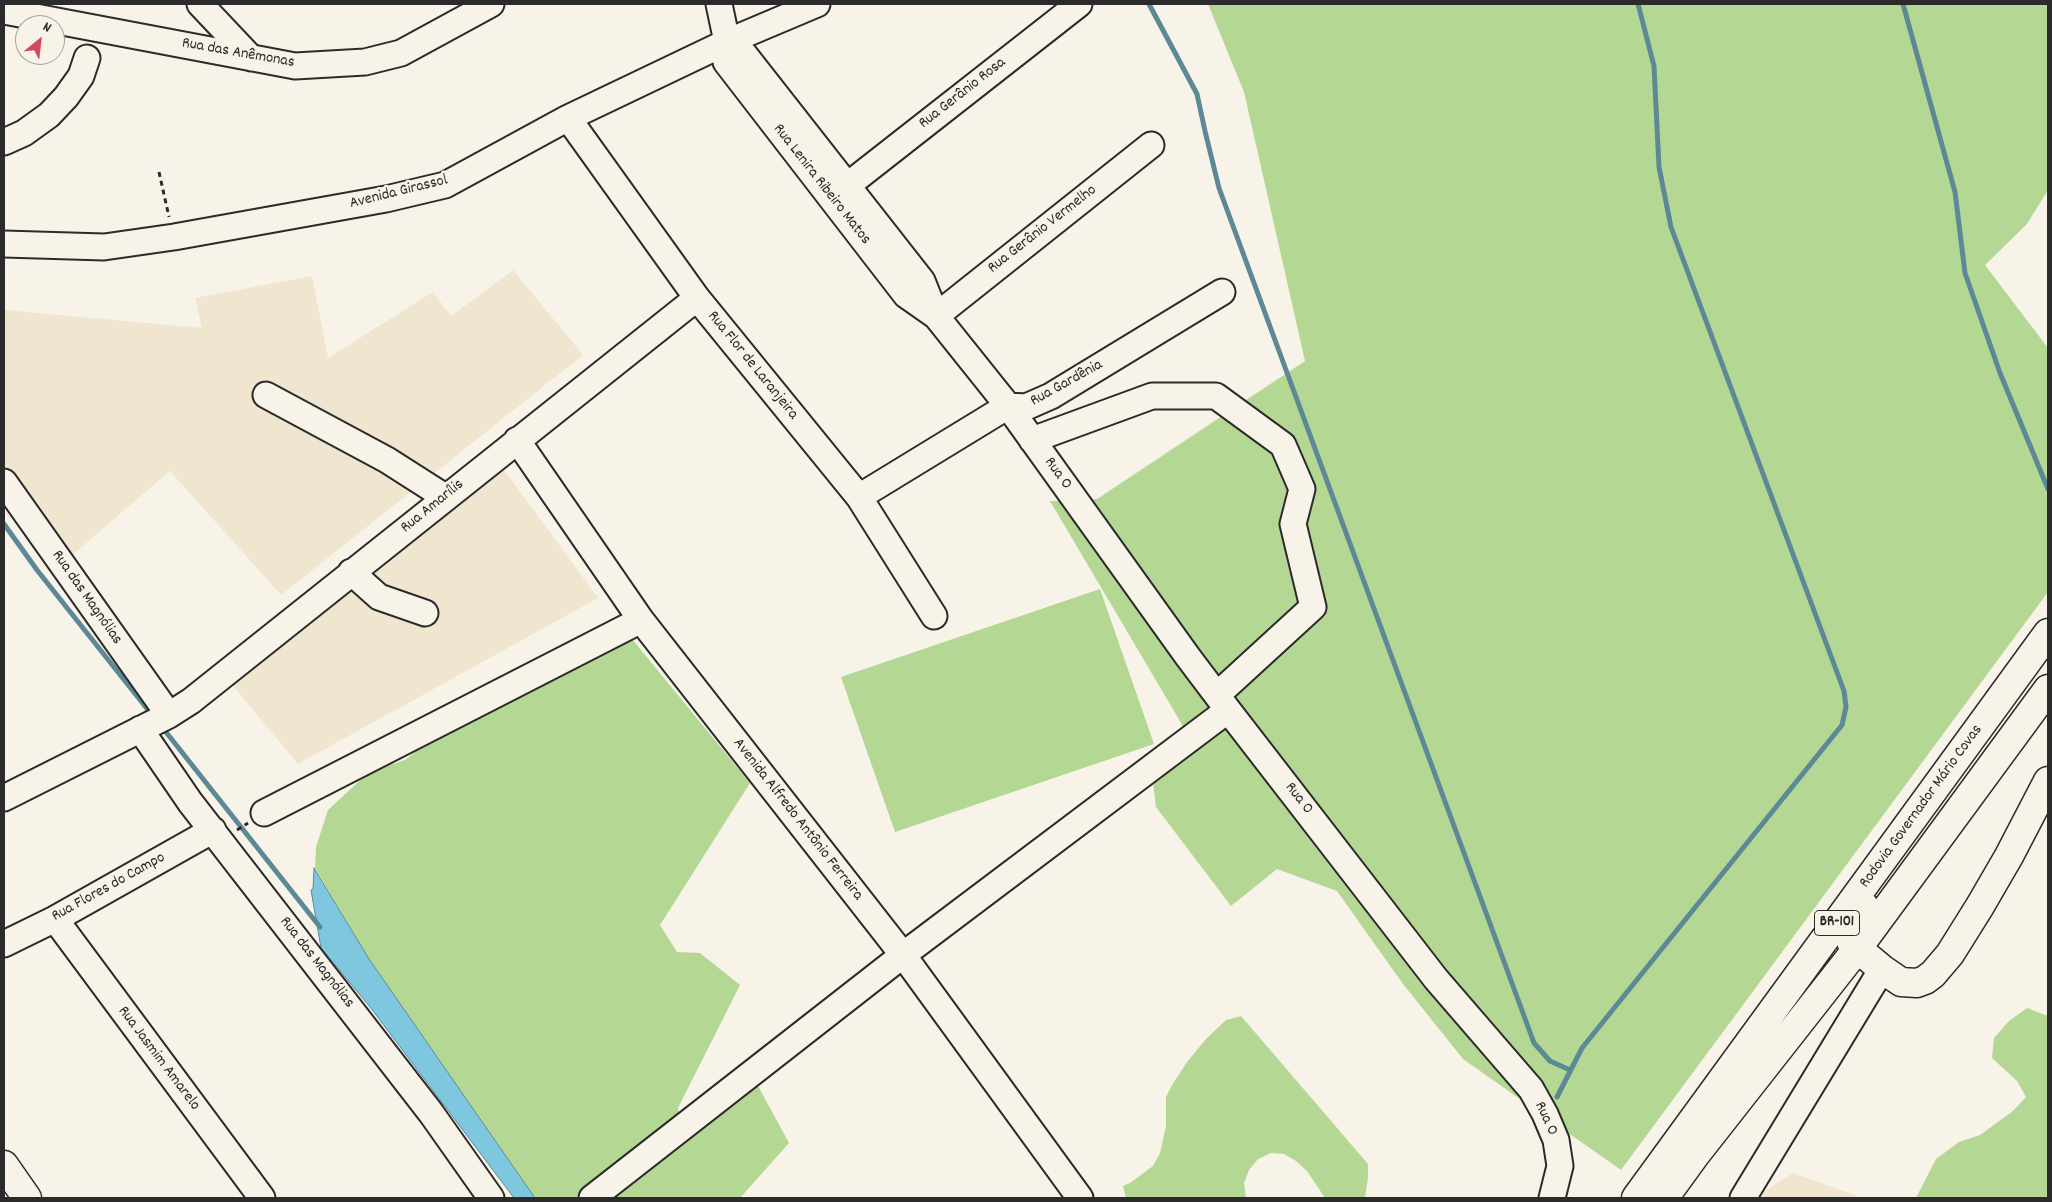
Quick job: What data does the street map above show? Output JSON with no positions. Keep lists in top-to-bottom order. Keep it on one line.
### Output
{"streets":{"main road":["Rodovia Governador Mário Covas","BR-101"],"street":["Rua das Anêmonas","Rua Gerânio Rosa","Rua Lenira Ribeiro Matos","Avenida Girassol","Rua Gerânio Vermelho","Rua Flor de Laranjeira","Rua Gardênia","Rua O","Rua Amarílis","Rua das Magnólias","Avenida Alfredo Antônio Ferreira","Rua Flores do Campo","Rua Jasmim Amarelo"]},"crossings":[["Rua Gerânio Rosa","Rua Lenira Ribeiro Matos"],["Rua Lenira Ribeiro Matos","Avenida Girassol"],["Rua Lenira Ribeiro Matos","Rua Gerânio Vermelho"],["Rua Lenira Ribeiro Matos","Rua Gardênia"],["Rua Lenira Ribeiro Matos","Rua O"],["Avenida Girassol","Rua Flor de Laranjeira"],["Rua Flor de Laranjeira","Rua Gardênia"],["Rua Flor de Laranjeira","Rua Amarílis"],["Rua Gardênia","Rua O"],["Rua Amarílis","Rua das Magnólias"],["Rua Amarílis","Avenida Alfredo Antônio Ferreira"],["Rua das Magnólias","Rua Flores do Campo"],["Rua Flores do Campo","Rua Jasmim Amarelo"]],"north":"top right"}
